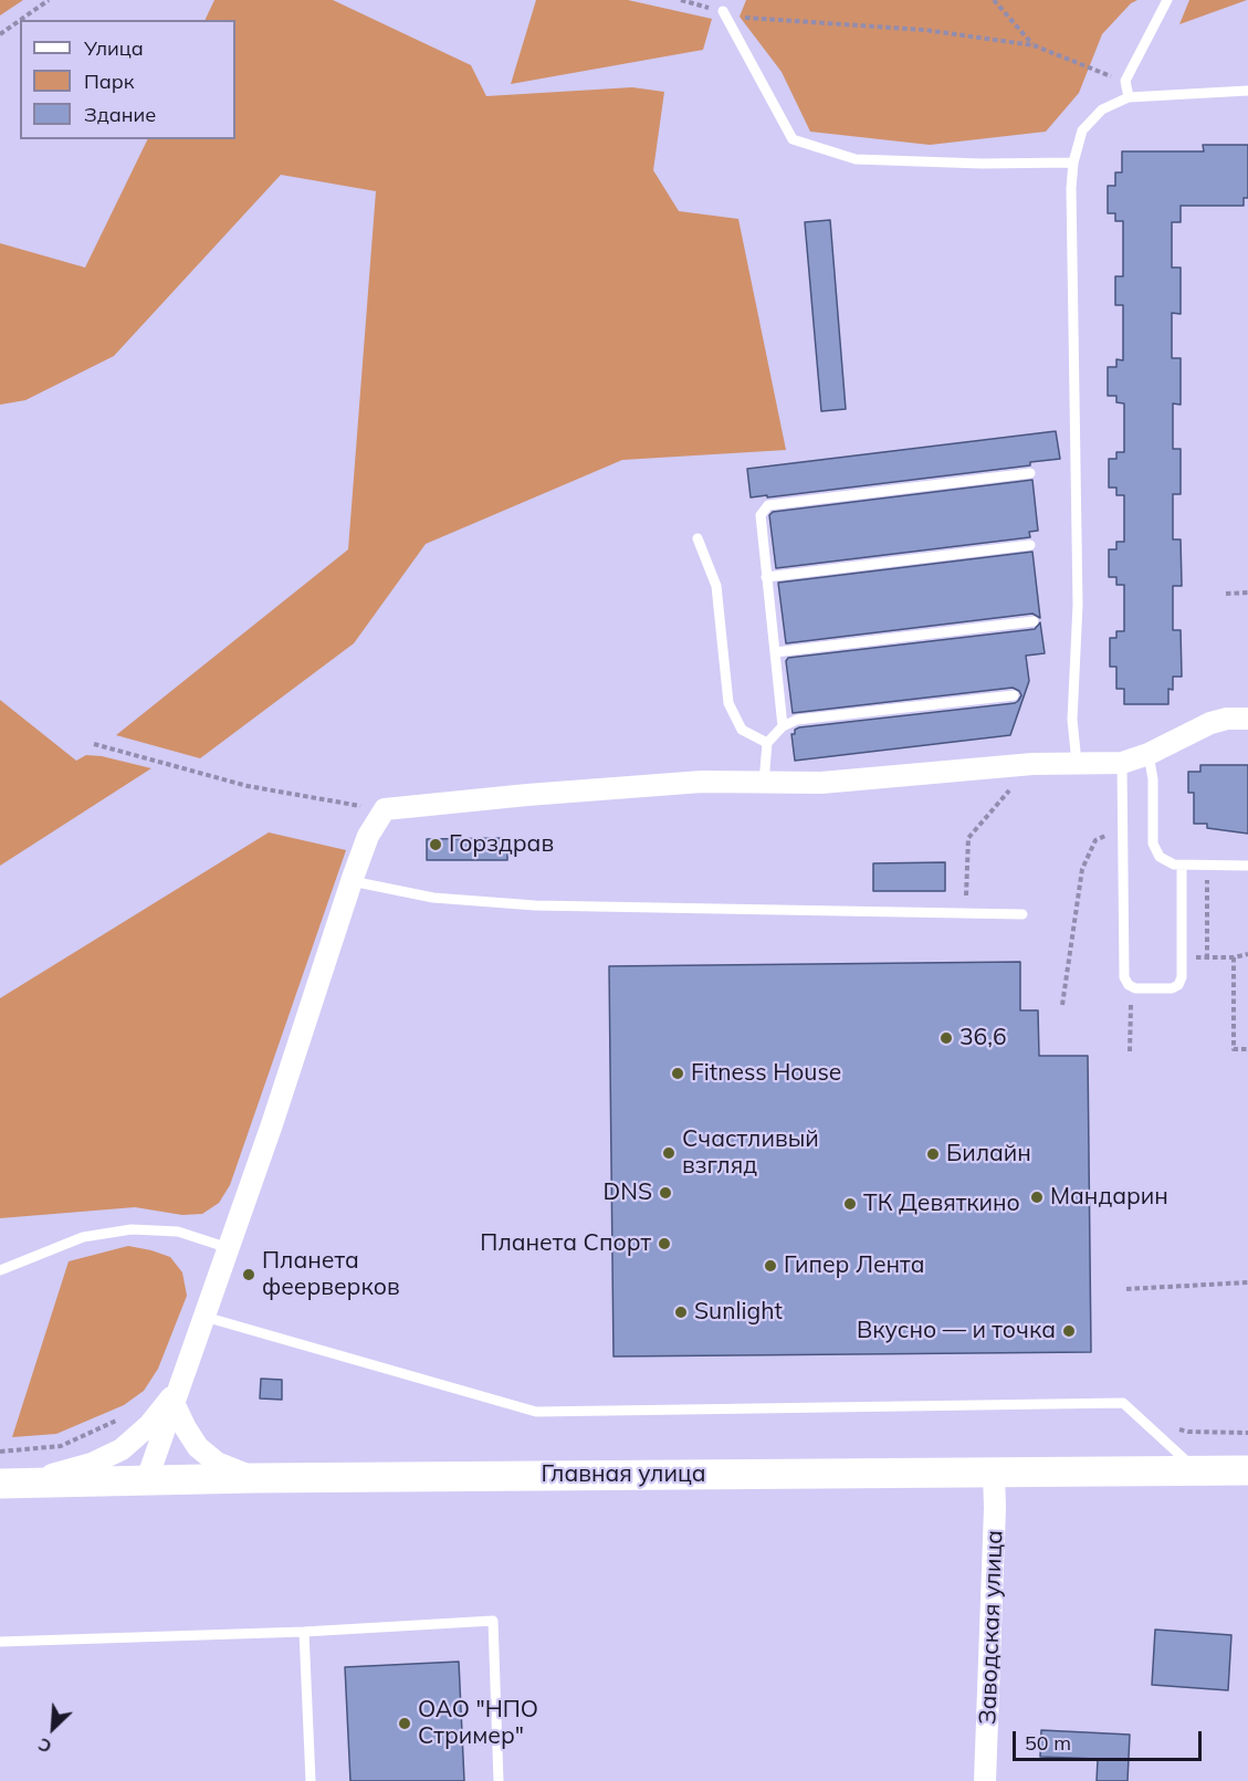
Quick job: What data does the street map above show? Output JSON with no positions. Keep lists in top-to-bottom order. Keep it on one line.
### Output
{"streets":{"main road":["Главная улица"],"street":["Заводская улица"]},"crossings":[["Главная улица","Заводская улица"]],"places":["Горздрав","36,6","Fitness House","Счастливый взгляд","Билайн","DNS","Мандарин","ТК Девяткино","Планета Спорт","Гипер Лента","Планета феерверков","Sunlight","Вкусно — и точка","ОАО \"НПО Стример\""],"legend":["Улица","Парк","Здание"],"scale_bar":"50 m","north":"bottom left"}
